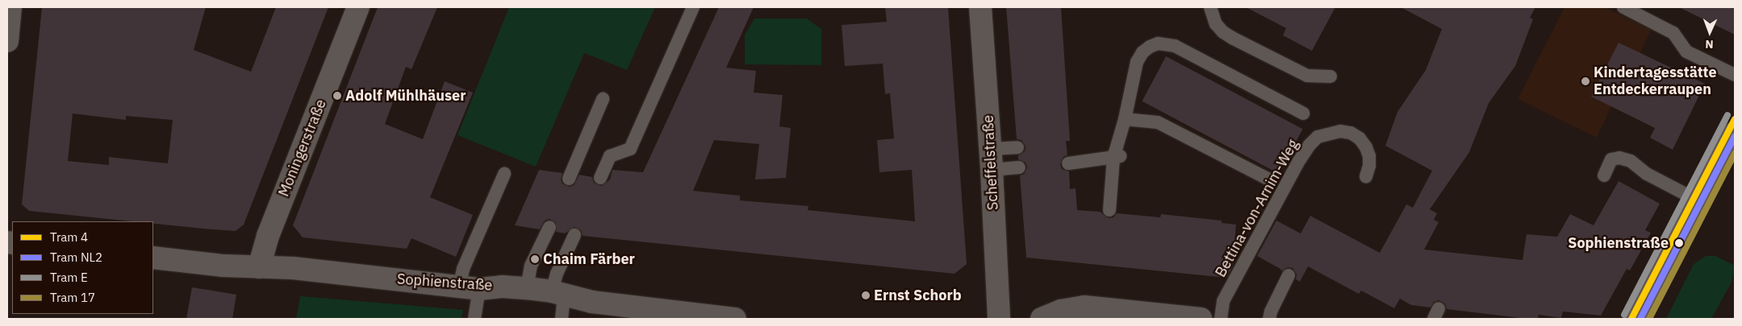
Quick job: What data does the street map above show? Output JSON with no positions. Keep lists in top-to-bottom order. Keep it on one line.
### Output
{"streets":{"street":["Moningerstraße","Scheffelstraße","Sophienstraße"],"lane":["Bettina-von-Arnim-Weg"]},"crossings":[["Moningerstraße","Sophienstraße"]],"places":["Kindertagesstätte Entdeckerraupen","Adolf Mühlhäuser","Sophienstraße","Chaim Färber","Ernst Schorb"],"lines":["tram line E","tram line 4","tram line NL2","tram line 17"],"legend":["Tram 4","Tram NL2","Tram E","Tram 17"],"north":"bottom"}
